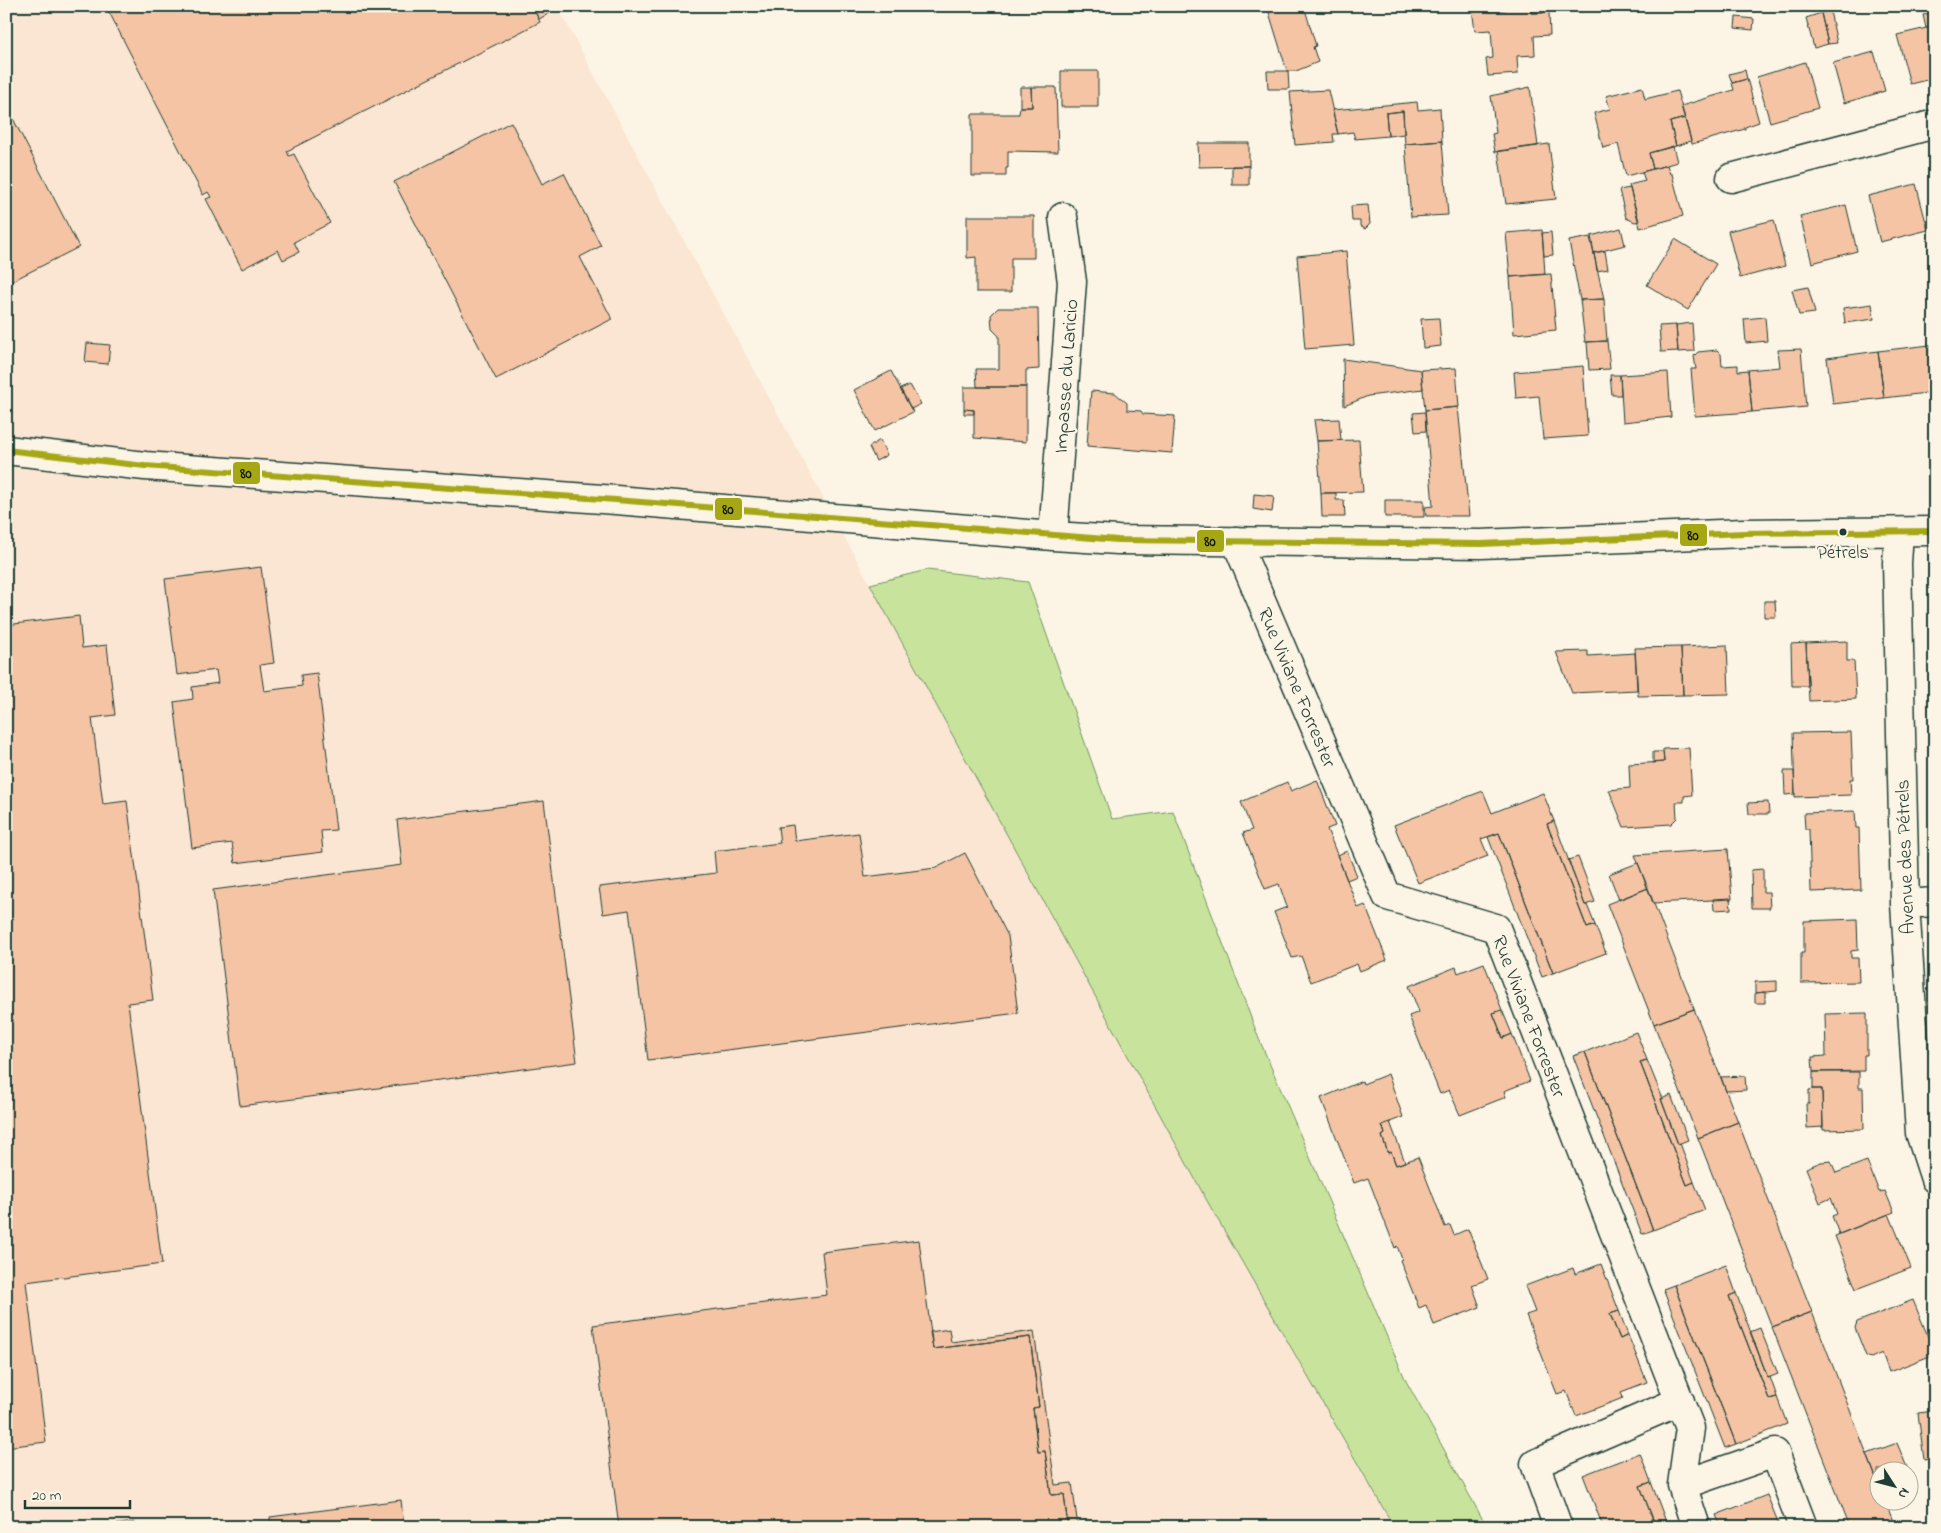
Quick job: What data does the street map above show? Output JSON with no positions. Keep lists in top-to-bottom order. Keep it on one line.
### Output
{"streets":{"street":["Impasse du Laricio","Rue Viviane Forrester","Avenue des Pétrels"]},"places":["Pétrels"],"lines":["transit line 80"],"scale_bar":"20 m","north":"bottom right"}
